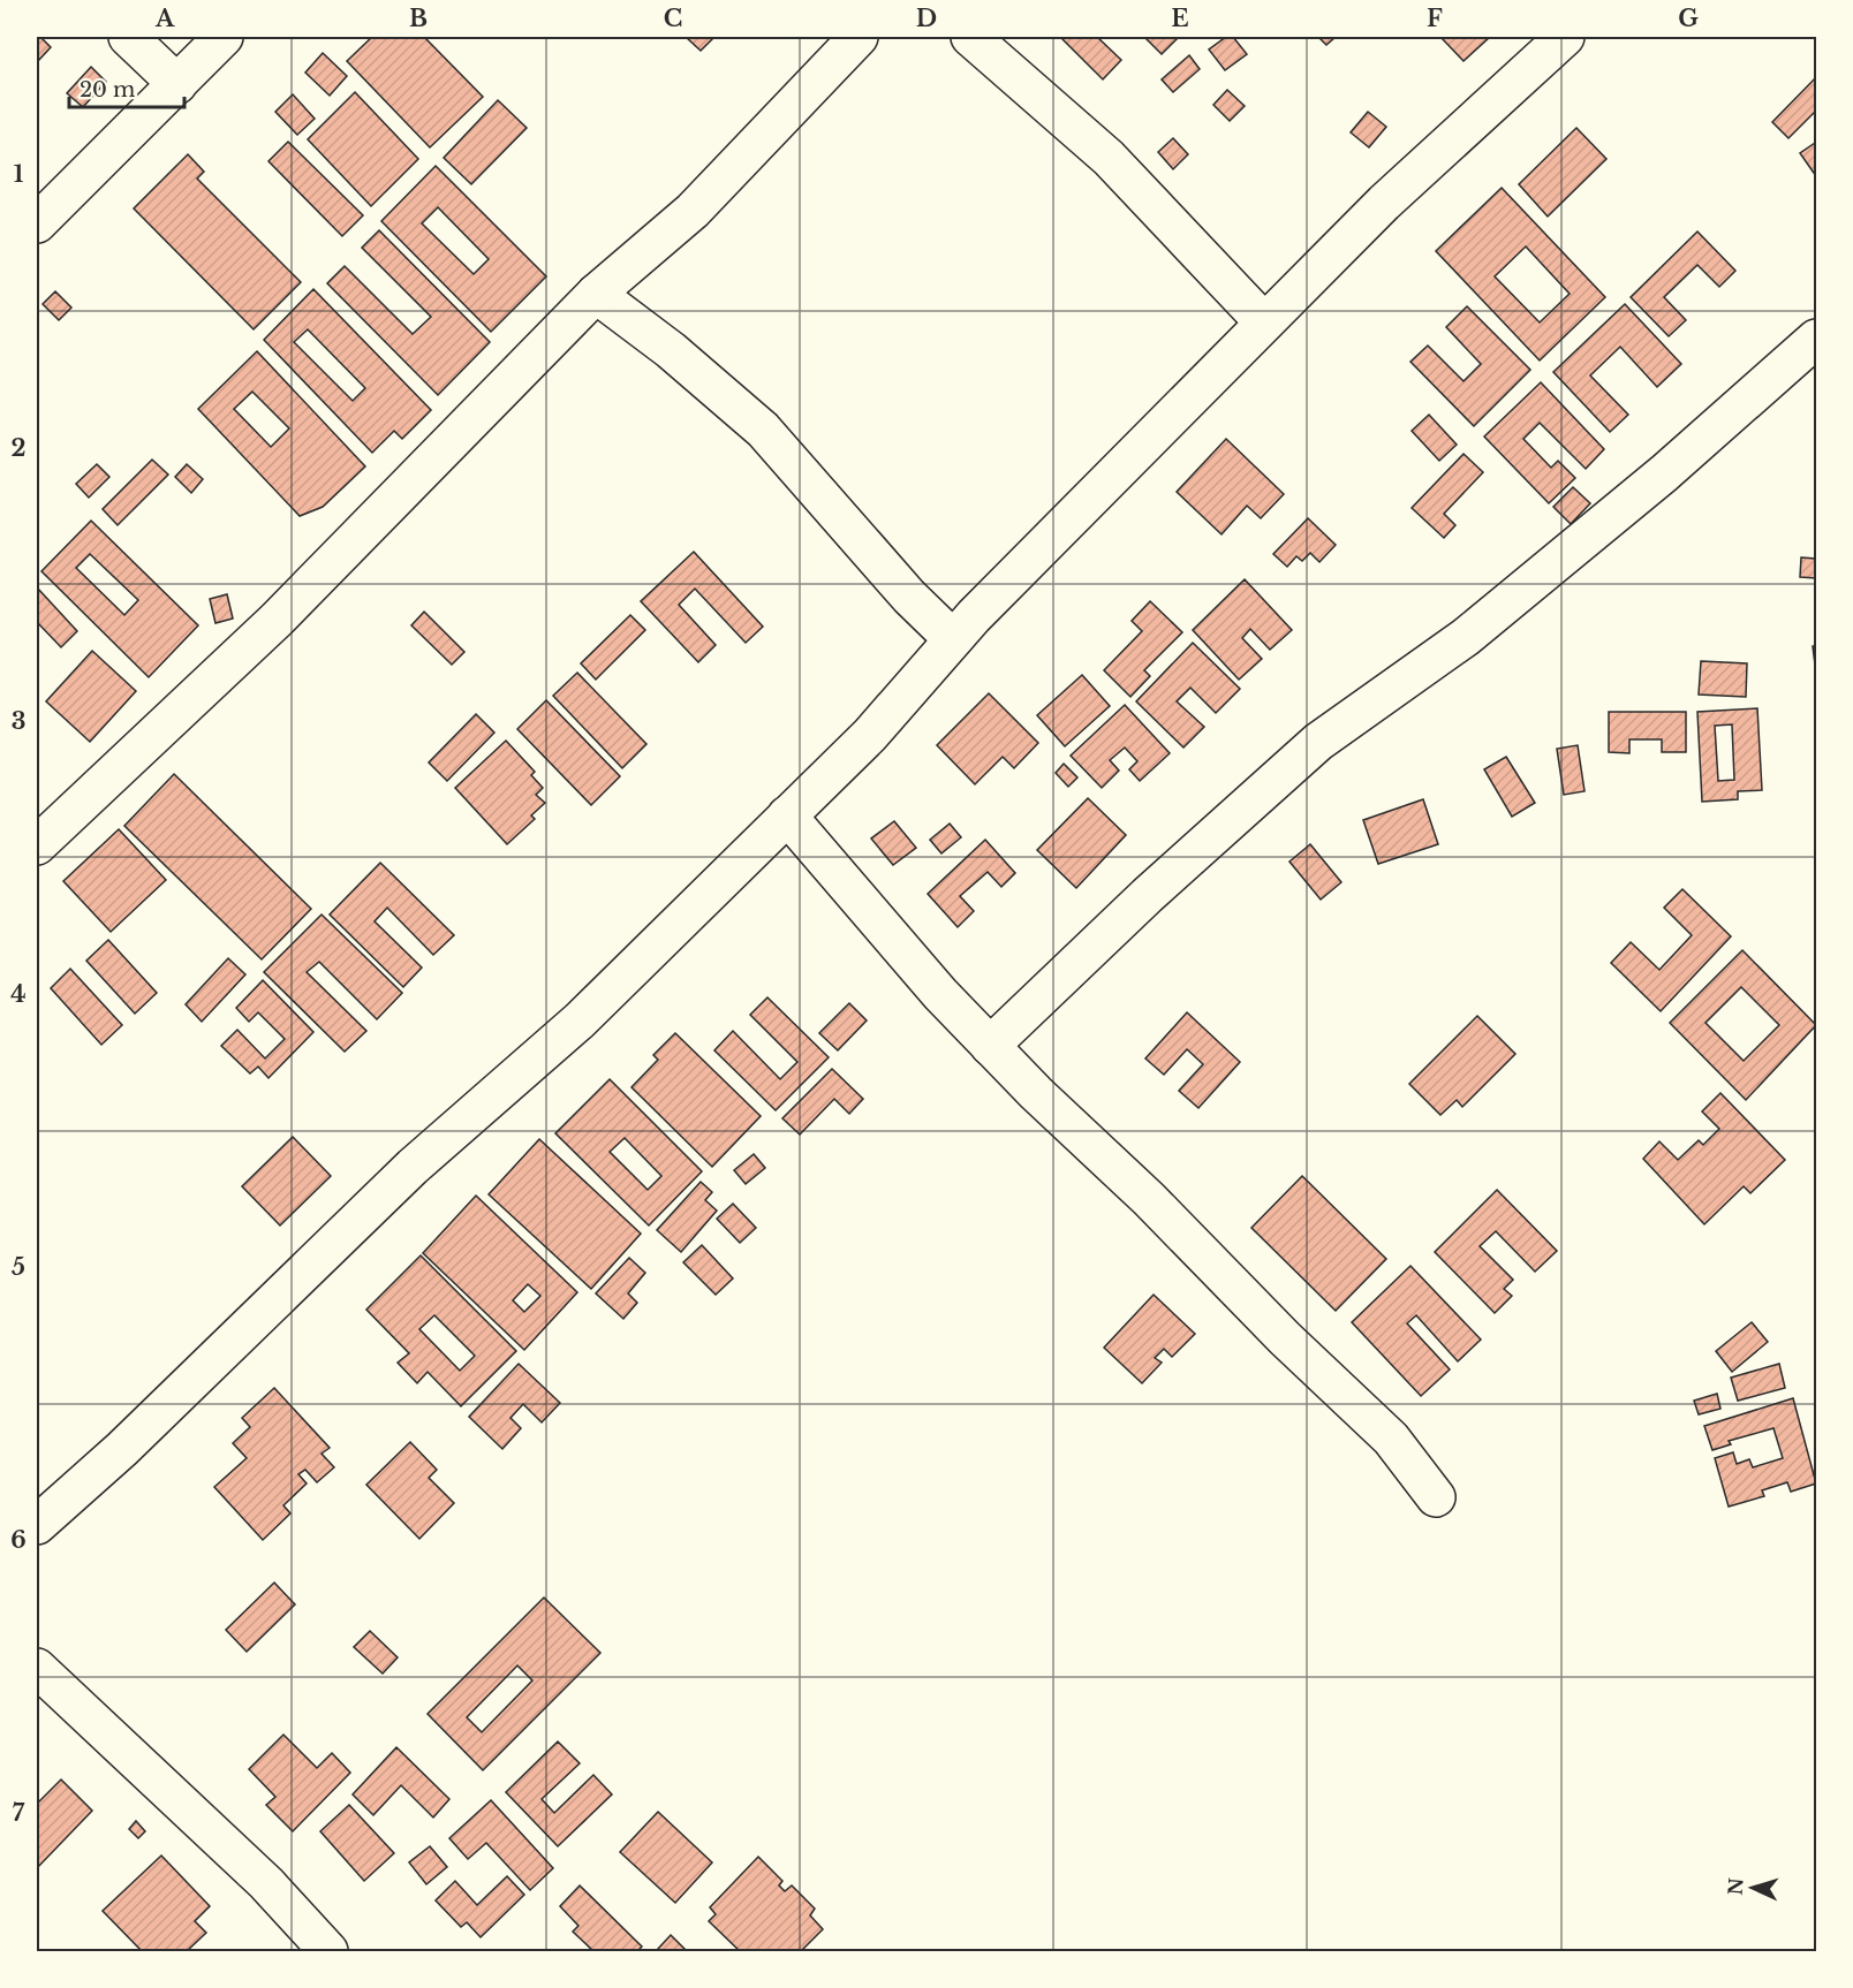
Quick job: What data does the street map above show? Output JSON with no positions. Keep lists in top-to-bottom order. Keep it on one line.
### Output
{"scale_bar":"20 m","north":"left","grid":{"columns":["A","B","C","D","E","F","G"],"rows":["1","2","3","4","5","6","7"]}}
